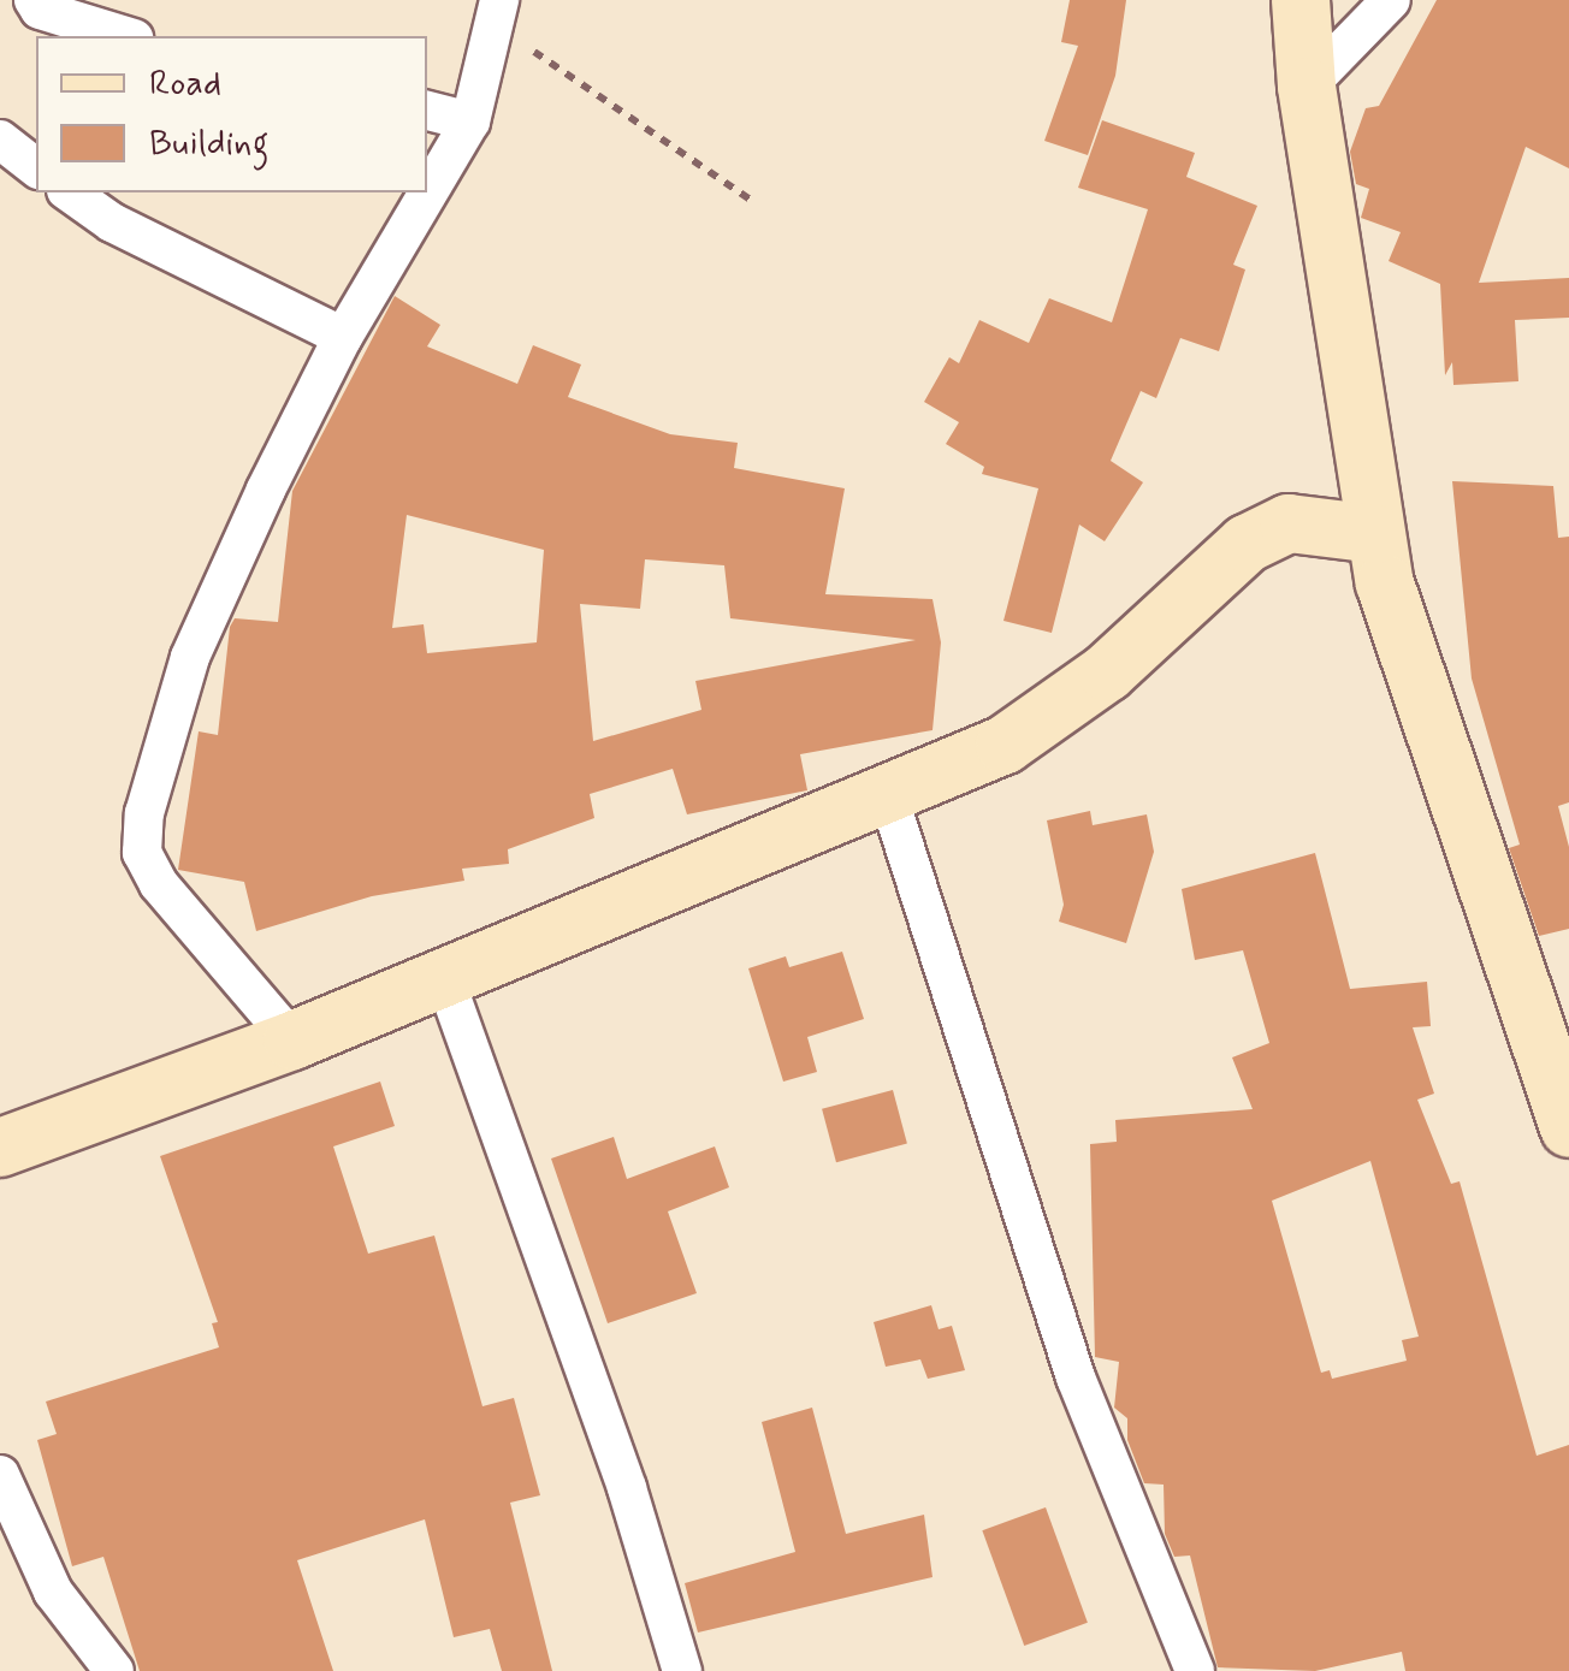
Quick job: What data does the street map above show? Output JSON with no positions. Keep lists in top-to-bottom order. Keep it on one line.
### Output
{"legend":["Road","Building"]}
